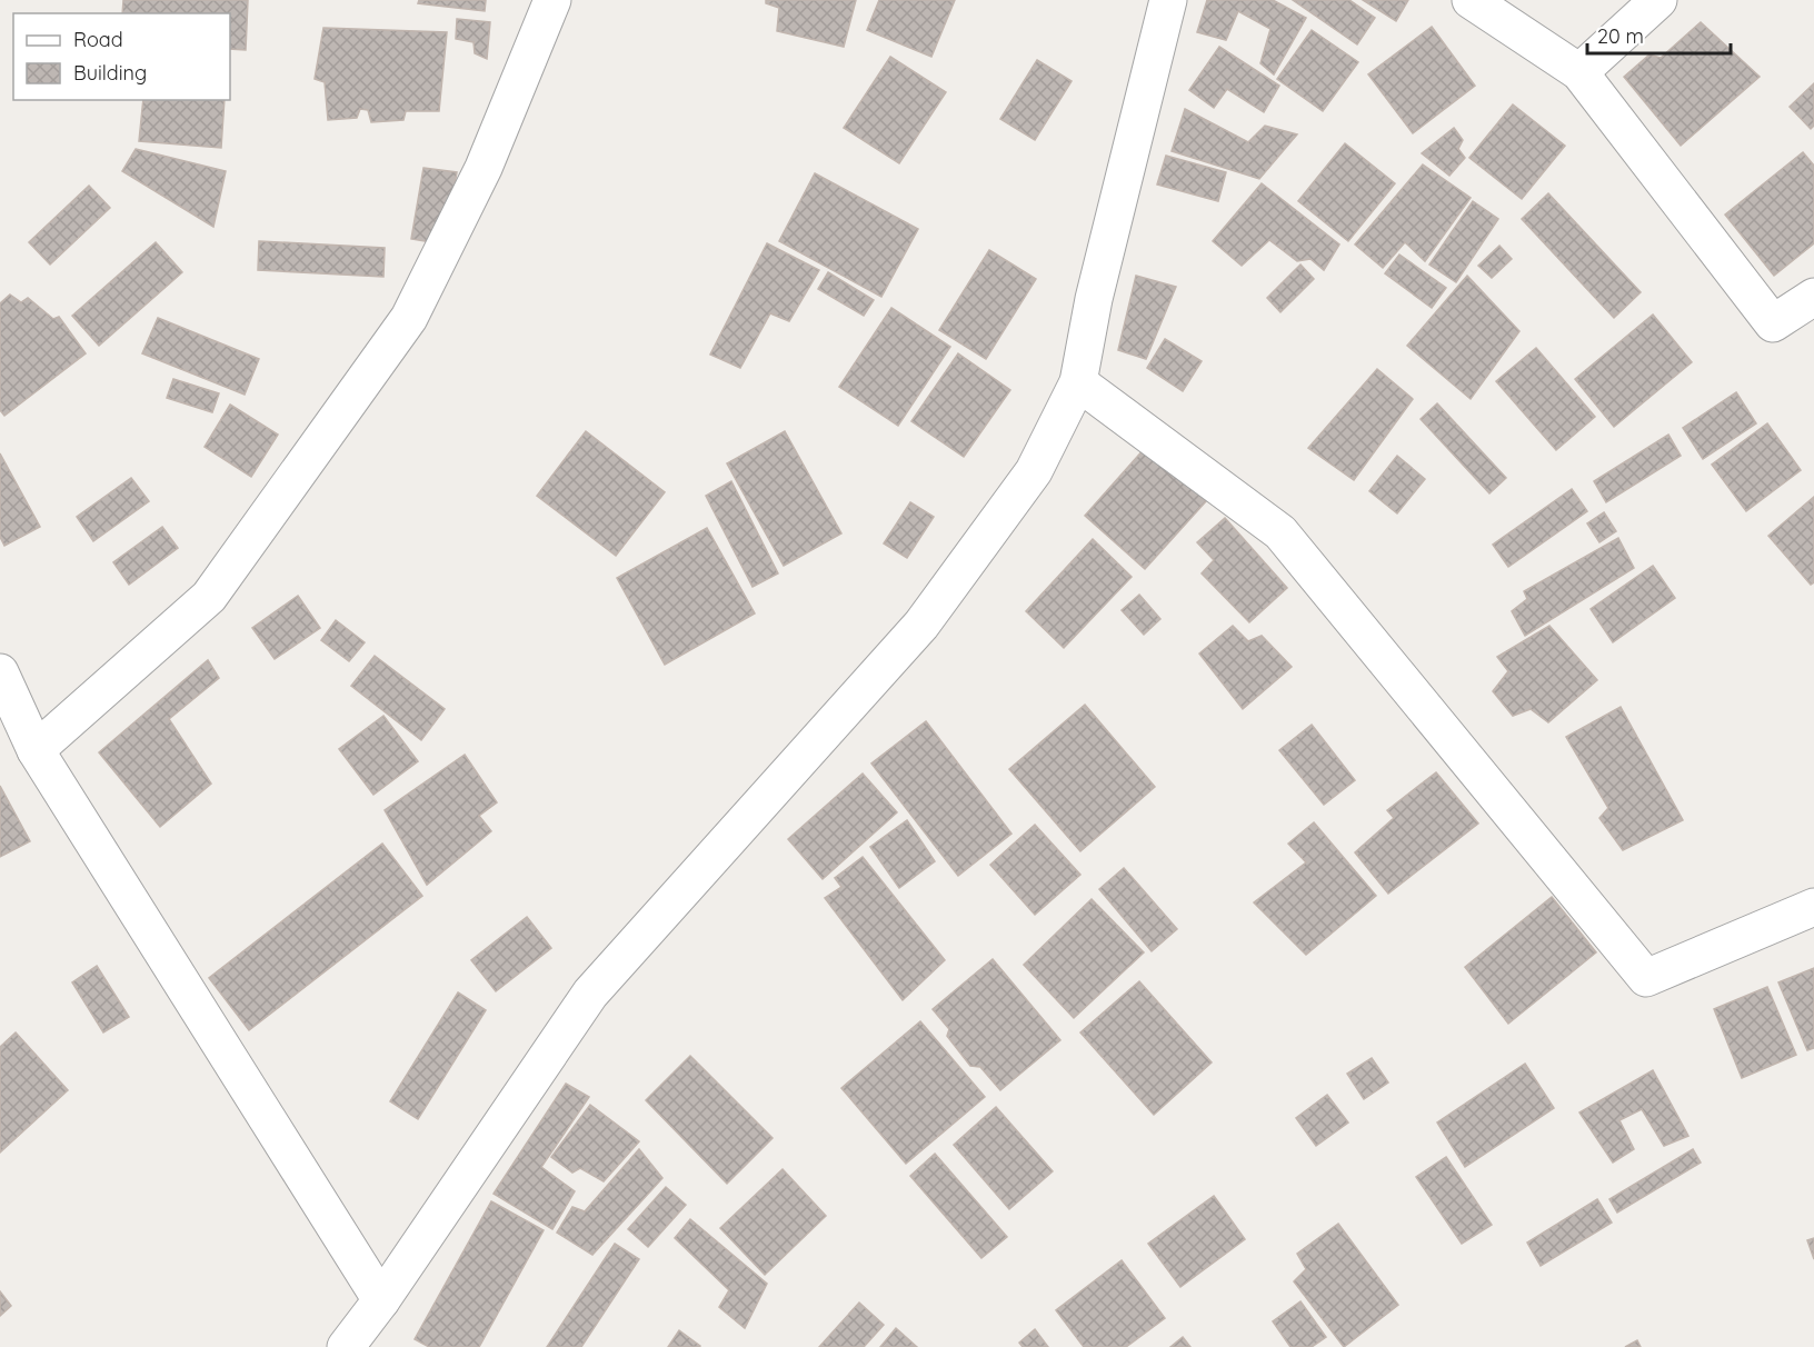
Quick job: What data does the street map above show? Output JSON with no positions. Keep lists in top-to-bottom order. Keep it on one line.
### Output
{"legend":["Road","Building"],"scale_bar":"20 m"}
